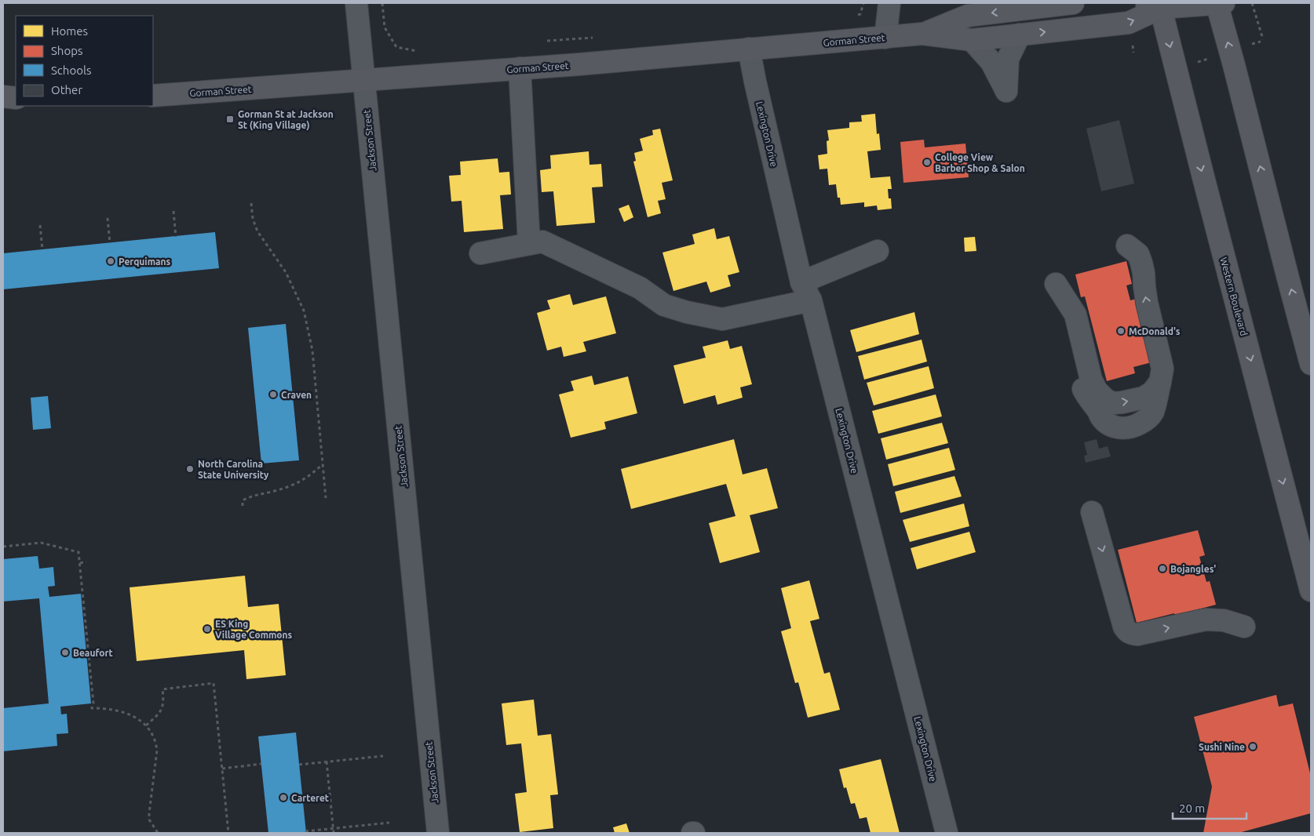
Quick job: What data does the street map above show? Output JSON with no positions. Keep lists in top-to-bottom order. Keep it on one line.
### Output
{"streets":{"main road":["Gorman Street","Western Boulevard"],"street":["Lexington Drive","Jackson Street"]},"crossings":[["Gorman Street","Lexington Drive"],["Gorman Street","Jackson Street"],["Gorman Street","Western Boulevard"]],"places":{"transit":["Gorman St at Jackson St (King Village)"],"other":["College View Barber Shop & Salon","Perquimans","McDonald's","Craven","North Carolina State University","Bojangles'","ES King Village Commons","Beaufort","Sushi Nine","Carteret"]},"legend":["Homes","Shops","Schools","Other"],"scale_bar":"20 m"}
